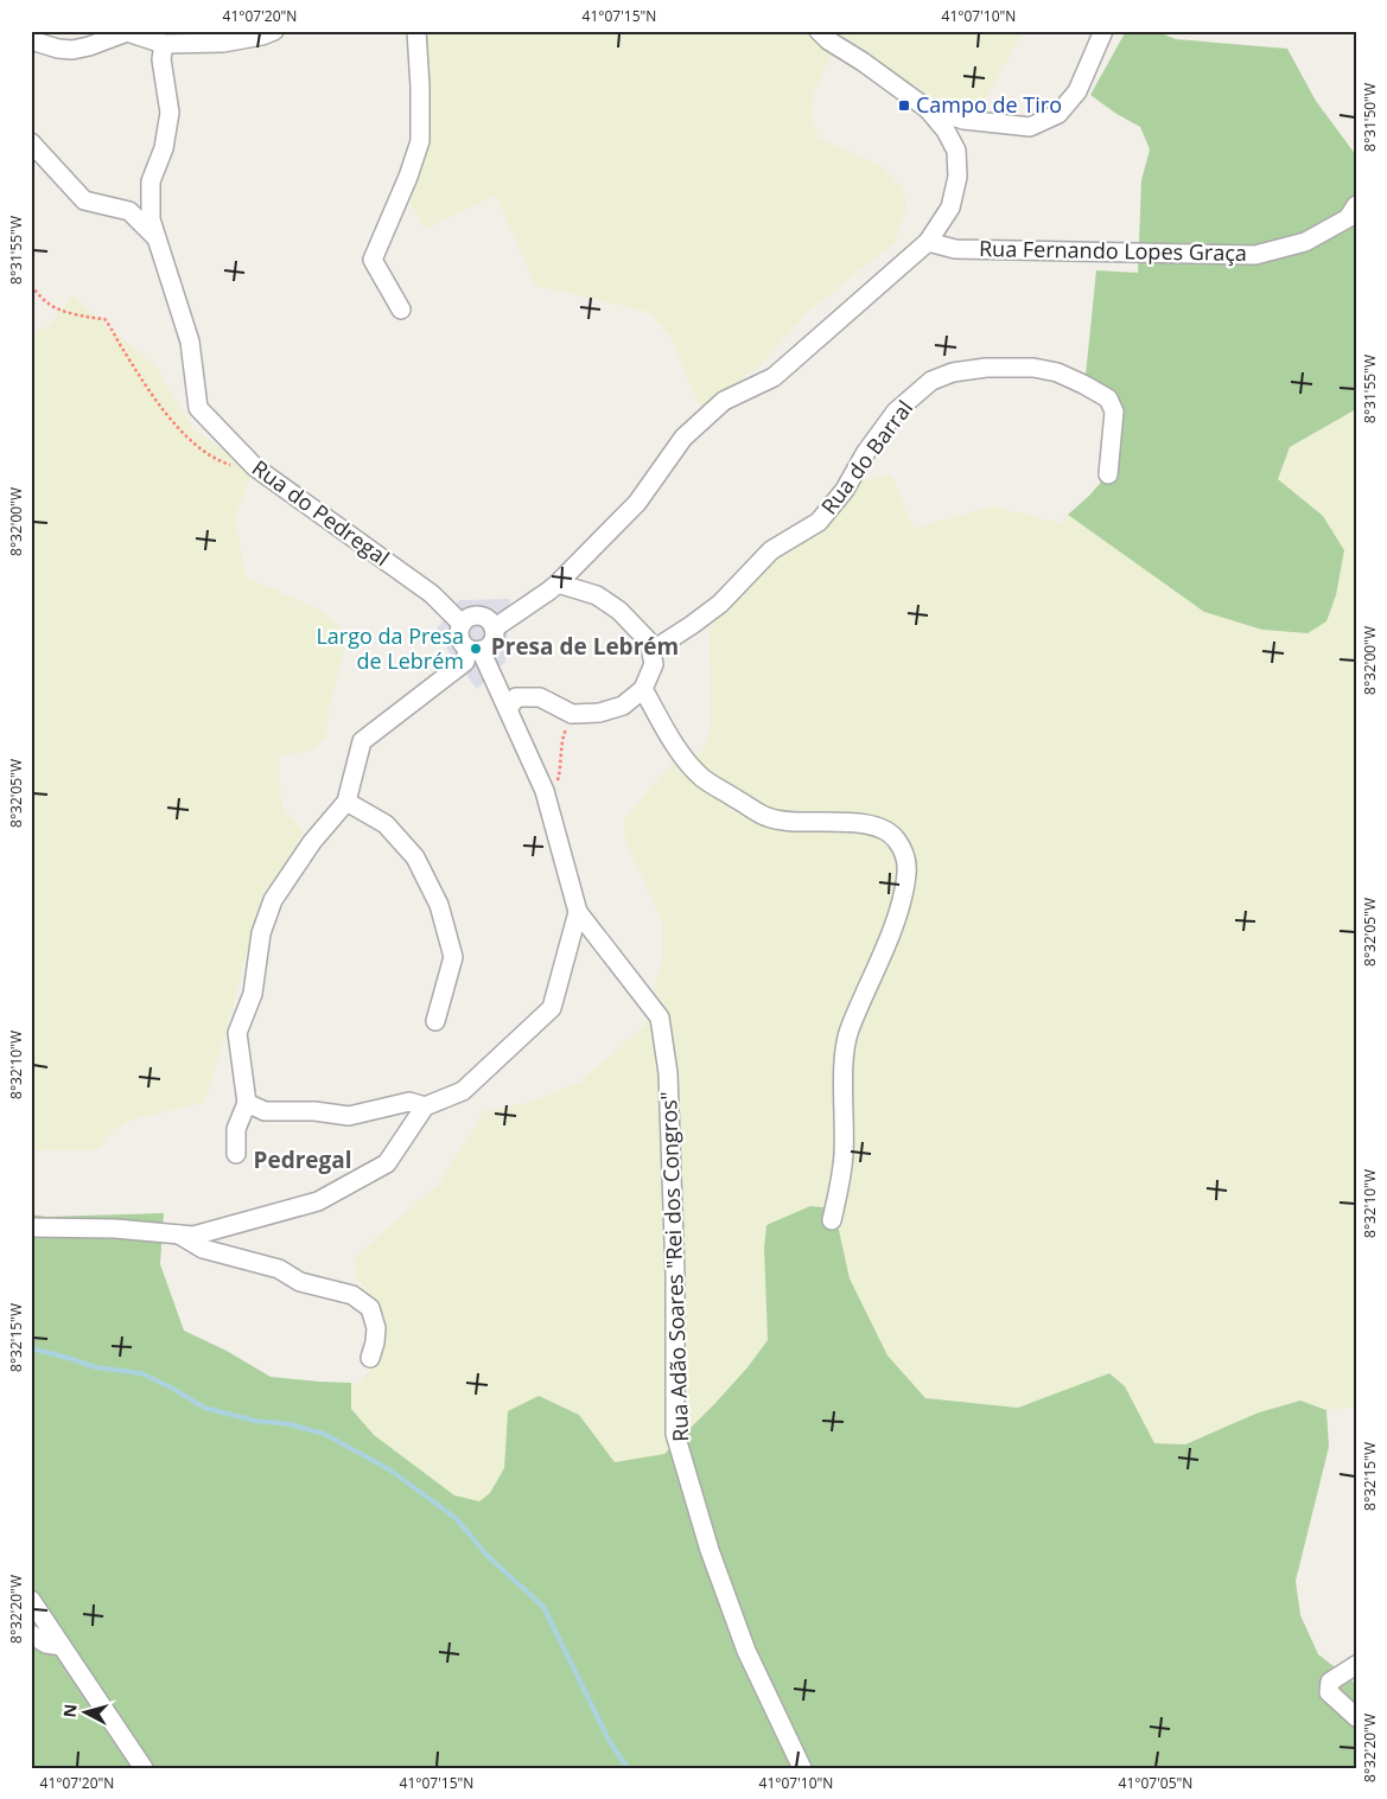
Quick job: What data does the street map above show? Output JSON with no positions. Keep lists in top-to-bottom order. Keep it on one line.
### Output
{"streets":{"street":["Rua Fernando Lopes Graça","Rua do Barral","Rua do Pedregal","Rua Adão Soares \"Rei dos Congros\""]},"districts":["Presa de Lebrém","Pedregal"],"places":{"transit":["Campo de Tiro"],"other":["Largo da Presa de Lebrém"]},"north":"left","coordinates":["41°07'20\"N","41°07'15\"N","41°07'10\"N","8°31'50\"W","8°31'55\"W","8°32'00\"W","8°32'05\"W","8°32'10\"W","8°32'15\"W","8°32'20\"W","41°07'05\"N"]}
